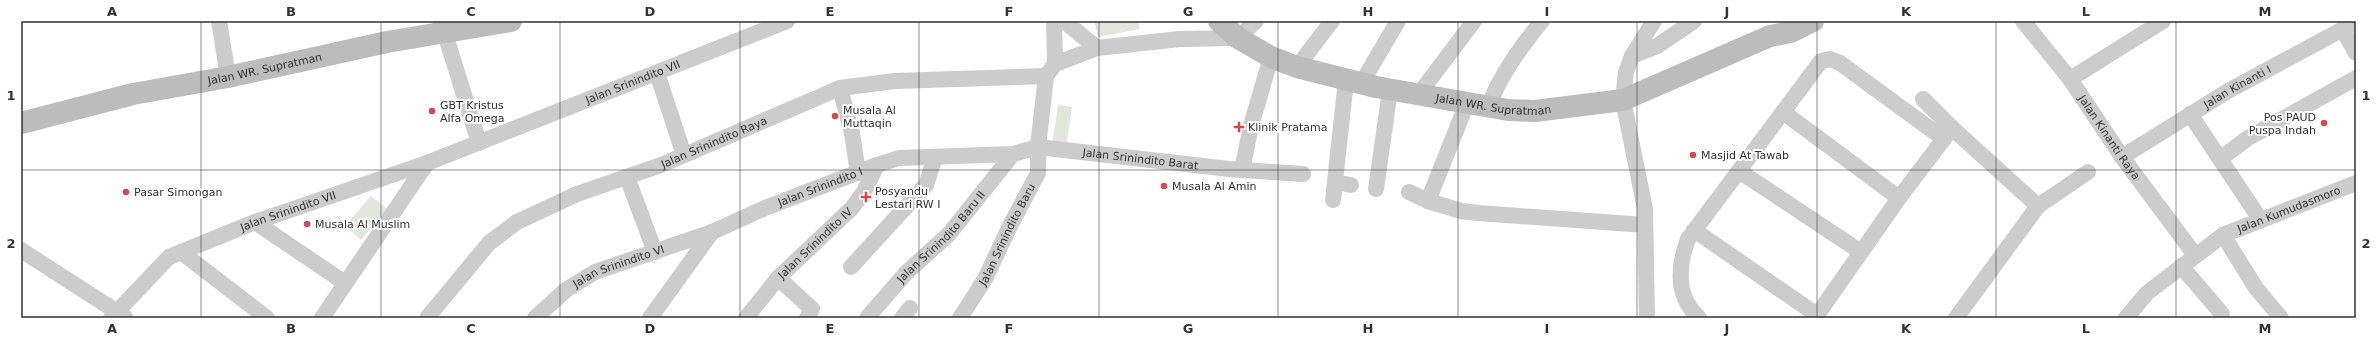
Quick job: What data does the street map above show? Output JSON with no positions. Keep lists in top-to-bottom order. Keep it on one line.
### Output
{"streets":{"main road":["Jalan WR. Supratman"],"street":["Jalan Srinindito VII","Jalan Kinanti I","Jalan Kinanti Raya","Jalan Srinindito Raya","Jalan Srinindito Barat","Jalan Srinindito I","Jalan Kumudasmoro","Jalan Srinindito Baru","Jalan Srinindito Baru II","Jalan Srinindito IV","Jalan Srinindito VI"]},"crossings":[["Jalan WR. Supratman","Jalan Srinindito Raya"],["Jalan Kinanti I","Jalan Kinanti Raya"],["Jalan Kinanti Raya","Jalan Kumudasmoro"],["Jalan Srinindito Raya","Jalan Srinindito Baru"],["Jalan Srinindito Barat","Jalan Srinindito I"],["Jalan Srinindito Barat","Jalan Srinindito Baru"],["Jalan Srinindito I","Jalan Srinindito Baru"],["Jalan Srinindito I","Jalan Srinindito Baru II"],["Jalan Srinindito I","Jalan Srinindito IV"],["Jalan Srinindito I","Jalan Srinindito VI"]],"places":{"other":["GBT Kristus Alfa Omega","Musala Al Muttaqin","Pos PAUD Puspa Indah","Masjid At Tawab","Musala Al Amin","Pasar Simongan","Musala Al Muslim"],"health":["Klinik Pratama","Posyandu Lestari RW I"]},"grid":{"columns":["A","B","C","D","E","F","G","H","I","J","K","L","M"],"rows":["1","2"]}}
